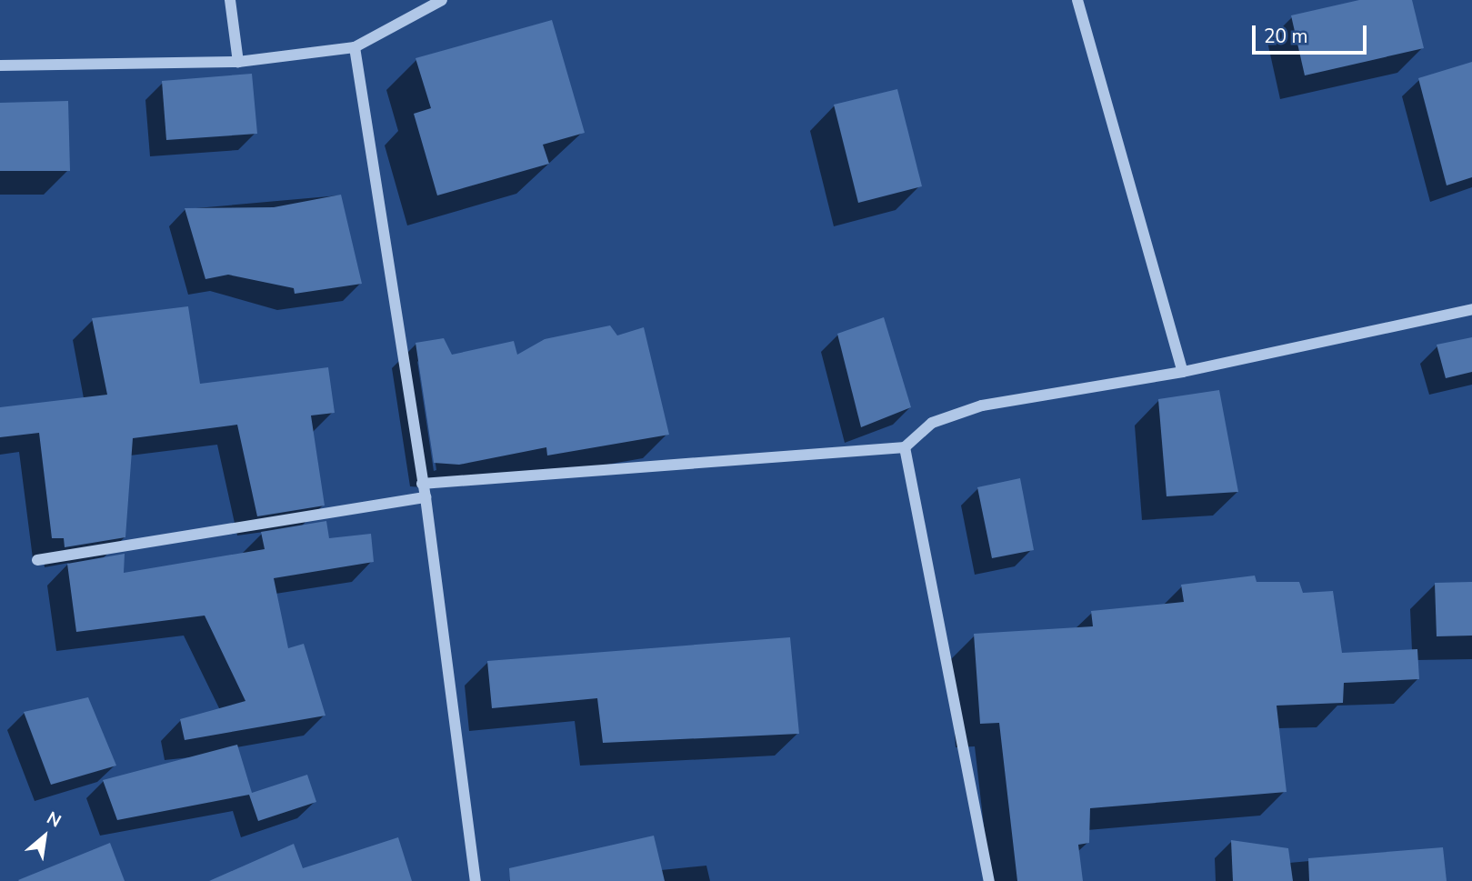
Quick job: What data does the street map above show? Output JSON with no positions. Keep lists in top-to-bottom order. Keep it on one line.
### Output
{"scale_bar":"20 m","north":"top right"}
